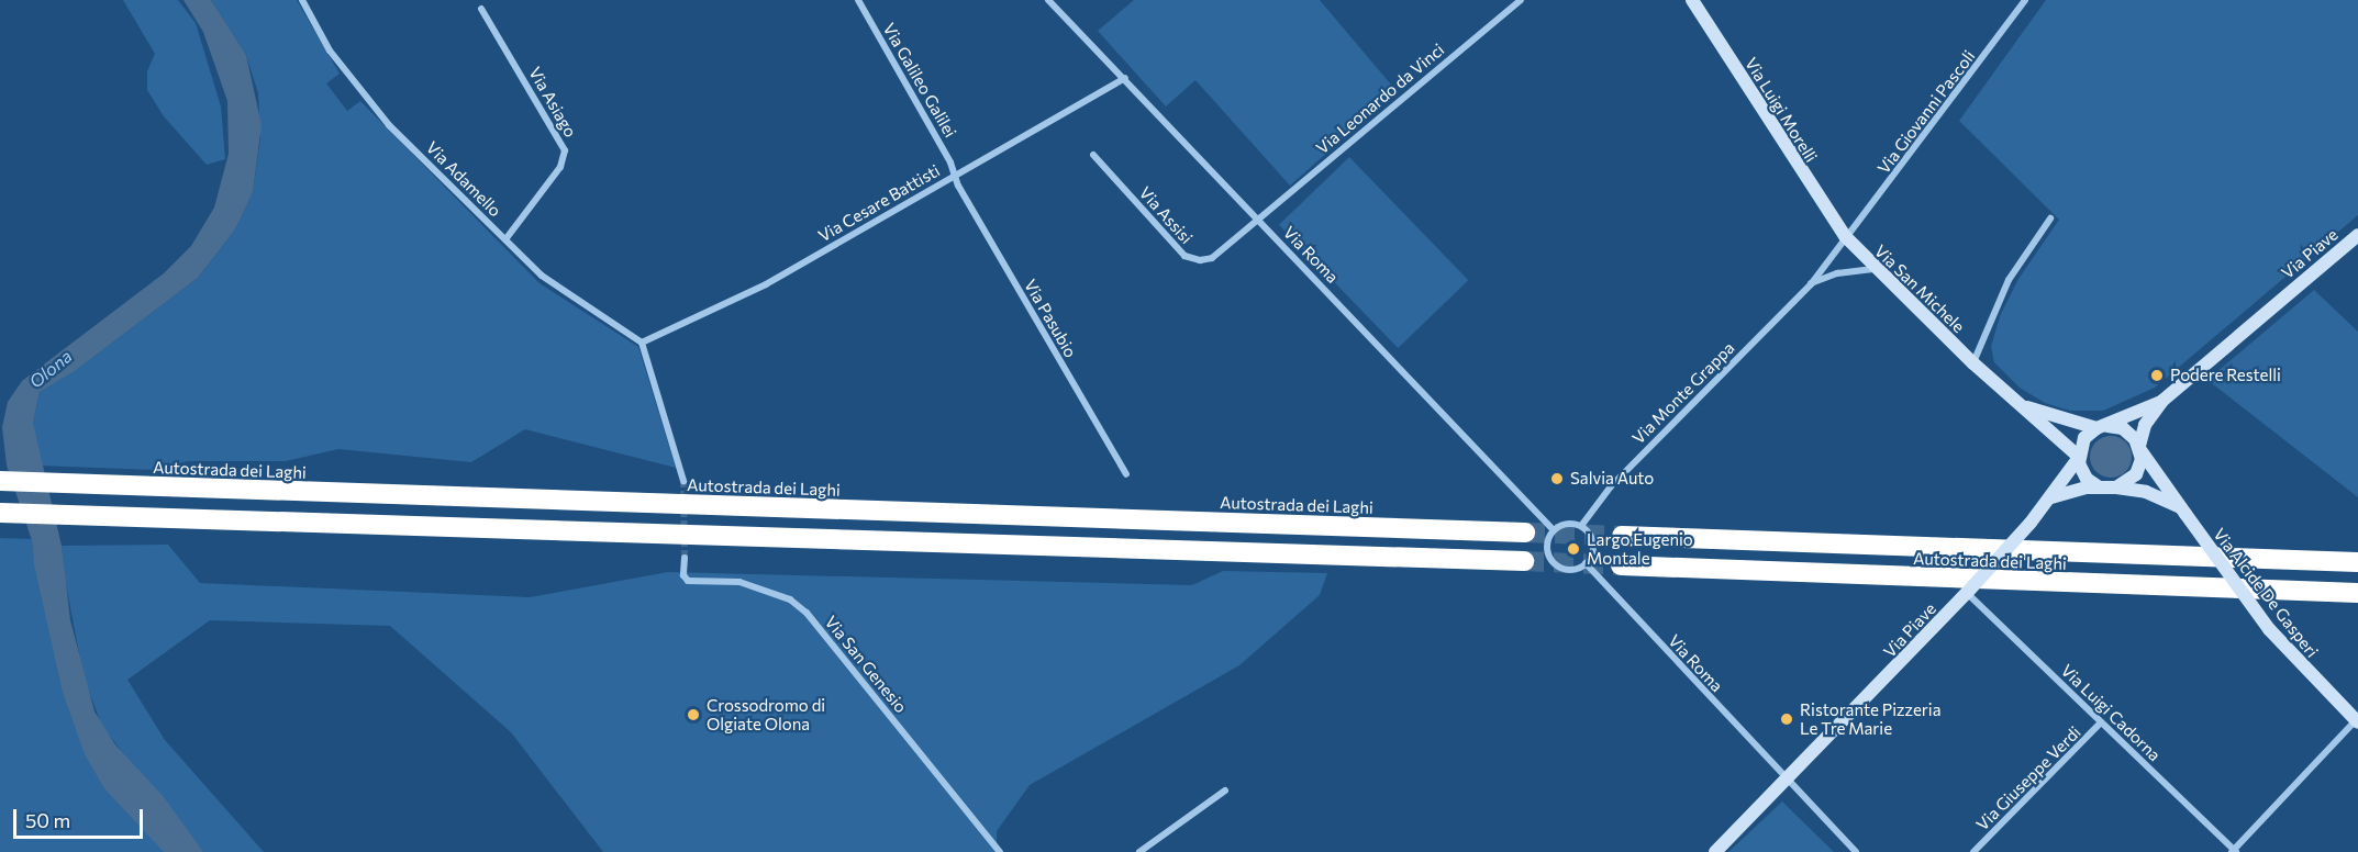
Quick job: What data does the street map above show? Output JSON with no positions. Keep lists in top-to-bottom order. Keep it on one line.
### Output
{"streets":{"highway":["Autostrada dei Laghi"],"street":["Via Galileo Galilei","Via Leonardo da Vinci","Via Asiago","Via Luigi Morelli","Via Giovanni Pascoli","Via Adamello","Via Cesare Battisti","Via Assisi","Via Piave","Via Roma","Via San Michele","Via Pasubio","Via Monte Grappa","Via Alcide De Gasperi","Via San Genesio","Via Luigi Cadorna","Via Giuseppe Verdi"]},"crossings":[["Via Galileo Galilei","Via Cesare Battisti"],["Via Galileo Galilei","Via Pasubio"],["Via Leonardo da Vinci","Via Assisi"],["Via Leonardo da Vinci","Via Roma"],["Via Asiago","Via Adamello"],["Via Luigi Morelli","Via Giovanni Pascoli"],["Via Luigi Morelli","Via San Michele"],["Via Luigi Morelli","Via Monte Grappa"],["Via Giovanni Pascoli","Via San Michele"],["Via Giovanni Pascoli","Via Monte Grappa"],["Via Adamello","Via Cesare Battisti"],["Via Cesare Battisti","Via Roma"],["Via Cesare Battisti","Via Pasubio"],["Via Assisi","Via Roma"],["Via Piave","Via Roma"],["Via Piave","Via San Michele"],["Via Piave","Via Alcide De Gasperi"],["Via Piave","Via Luigi Cadorna"],["Via Roma","Via Monte Grappa"],["Via San Michele","Via Monte Grappa"],["Via San Michele","Via Alcide De Gasperi"],["Via Luigi Cadorna","Via Giuseppe Verdi"]],"water":["Olona"],"places":["Podere Restelli","Salvia Auto","Largo Eugenio Montale","Crossodromo di Olgiate Olona","Ristorante Pizzeria Le Tre Marie"],"scale_bar":"50 m"}
